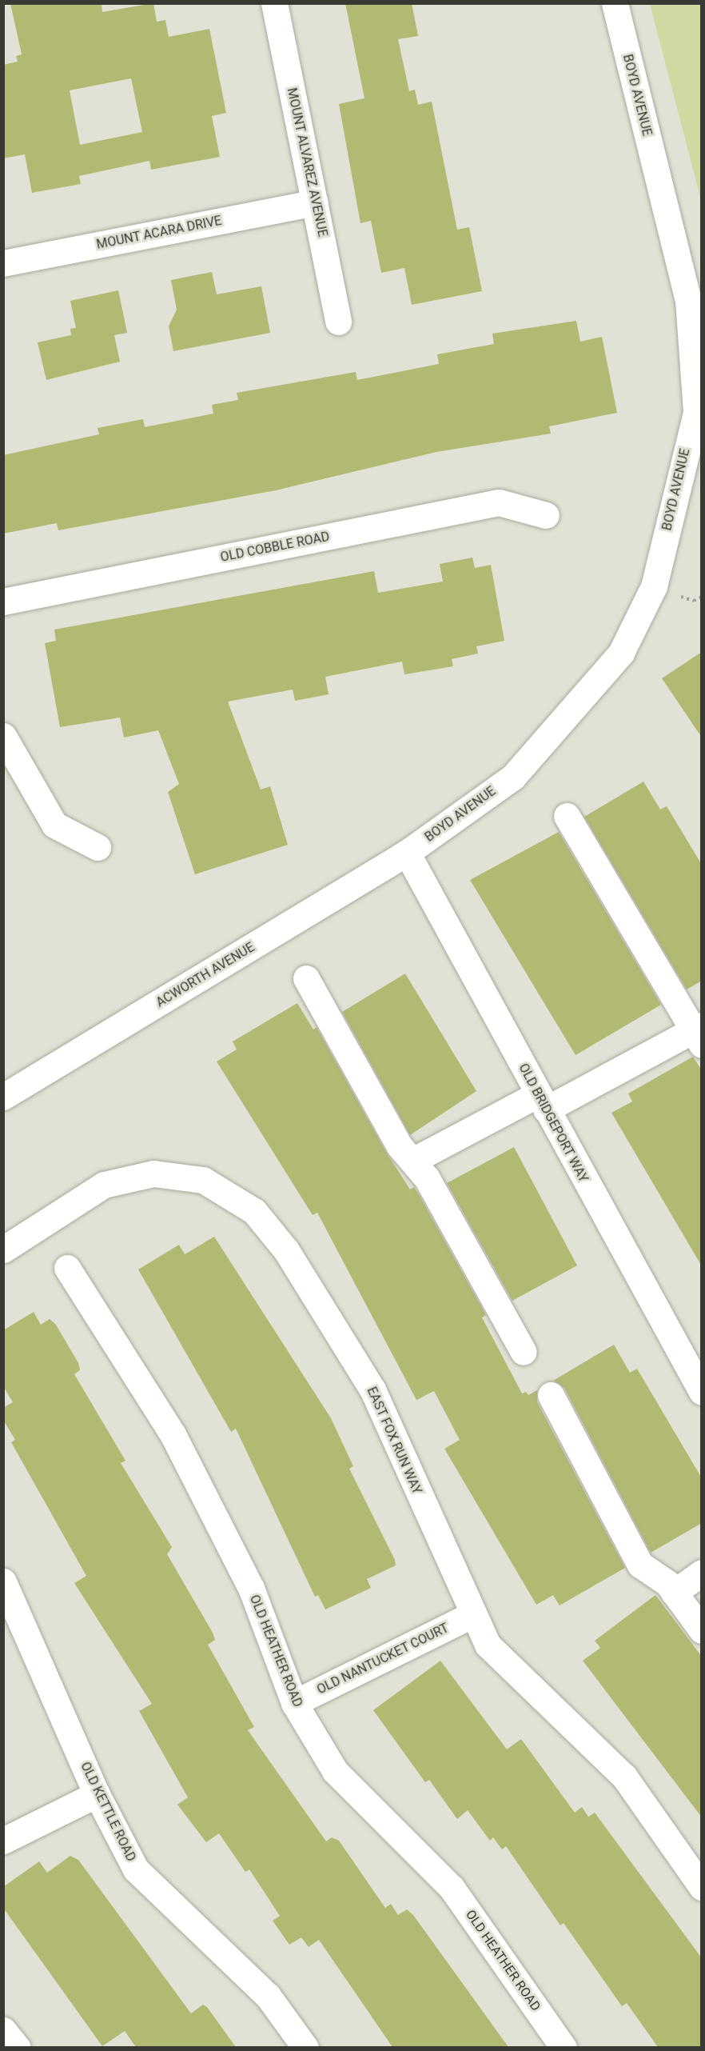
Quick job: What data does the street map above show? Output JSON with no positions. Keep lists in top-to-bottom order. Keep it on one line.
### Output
{"streets":{"street":["BOYD AVENUE","MOUNT ALVAREZ AVENUE","MOUNT ACARA DRIVE","OLD COBBLE ROAD","ACWORTH AVENUE","OLD BRIDGEPORT WAY","EAST FOX RUN WAY","OLD HEATHER ROAD","OLD NANTUCKET COURT","OLD KETTLE ROAD"]},"crossings":[["BOYD AVENUE","ACWORTH AVENUE"],["BOYD AVENUE","OLD BRIDGEPORT WAY"],["MOUNT ALVAREZ AVENUE","MOUNT ACARA DRIVE"],["ACWORTH AVENUE","OLD BRIDGEPORT WAY"],["EAST FOX RUN WAY","OLD NANTUCKET COURT"],["OLD HEATHER ROAD","OLD NANTUCKET COURT"]]}
